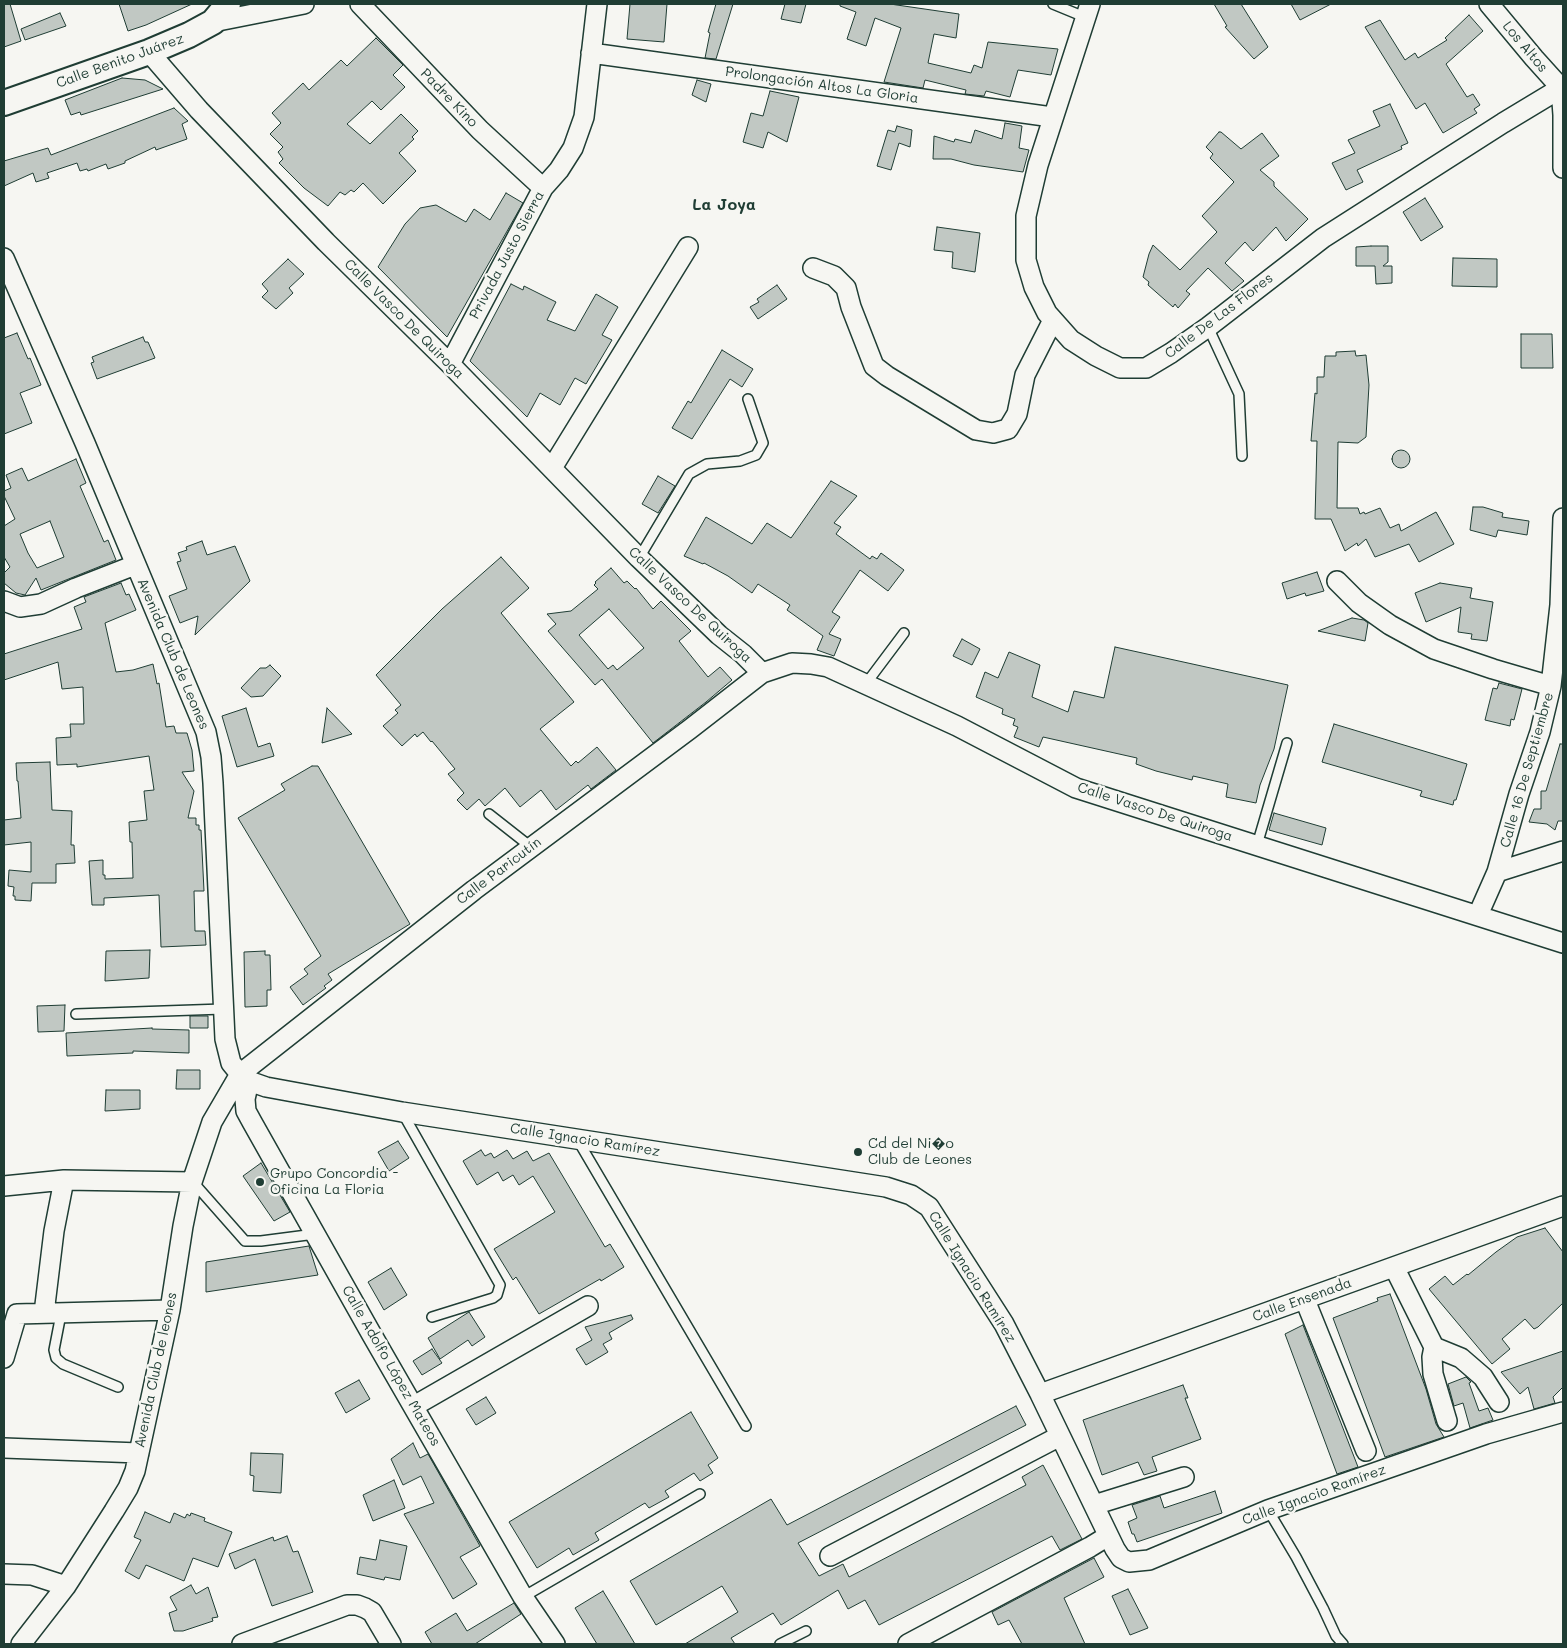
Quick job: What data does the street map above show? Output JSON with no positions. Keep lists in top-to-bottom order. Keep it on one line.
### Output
{"streets":{"street":["Los Altos","Calle Benito Juárez","Prolongación Altos La Gloria","Padre Kino","Privada Justo Sierra","Calle De Las Flores","Calle Vasco De Quiroga","Avenida Club de Leones","Calle 16 De Septiembre","Calle Paricutín","Calle Ignacio Ramírez","Calle Ensenada","Calle Adolfo López Mateos","Avenida Club de leones"]},"crossings":[["Los Altos","Calle De Las Flores"],["Calle Benito Juárez","Calle Vasco De Quiroga"],["Prolongación Altos La Gloria","Privada Justo Sierra"],["Prolongación Altos La Gloria","Calle De Las Flores"],["Padre Kino","Privada Justo Sierra"],["Privada Justo Sierra","Calle Vasco De Quiroga"],["Calle Vasco De Quiroga","Calle 16 De Septiembre"],["Calle Vasco De Quiroga","Calle Paricutín"],["Avenida Club de Leones","Calle Paricutín"],["Avenida Club de Leones","Calle Ignacio Ramírez"],["Avenida Club de Leones","Calle Adolfo López Mateos"],["Avenida Club de Leones","Avenida Club de leones"],["Calle Paricutín","Calle Ignacio Ramírez"],["Calle Paricutín","Calle Adolfo López Mateos"],["Calle Paricutín","Avenida Club de leones"],["Calle Ignacio Ramírez","Calle Ensenada"],["Calle Ignacio Ramírez","Calle Adolfo López Mateos"],["Calle Ignacio Ramírez","Avenida Club de leones"],["Calle Adolfo López Mateos","Avenida Club de leones"]],"districts":["La Joya"],"places":["Cd del Ni�o Club de Leones","Grupo Concordia - Oficina La Floria"]}
